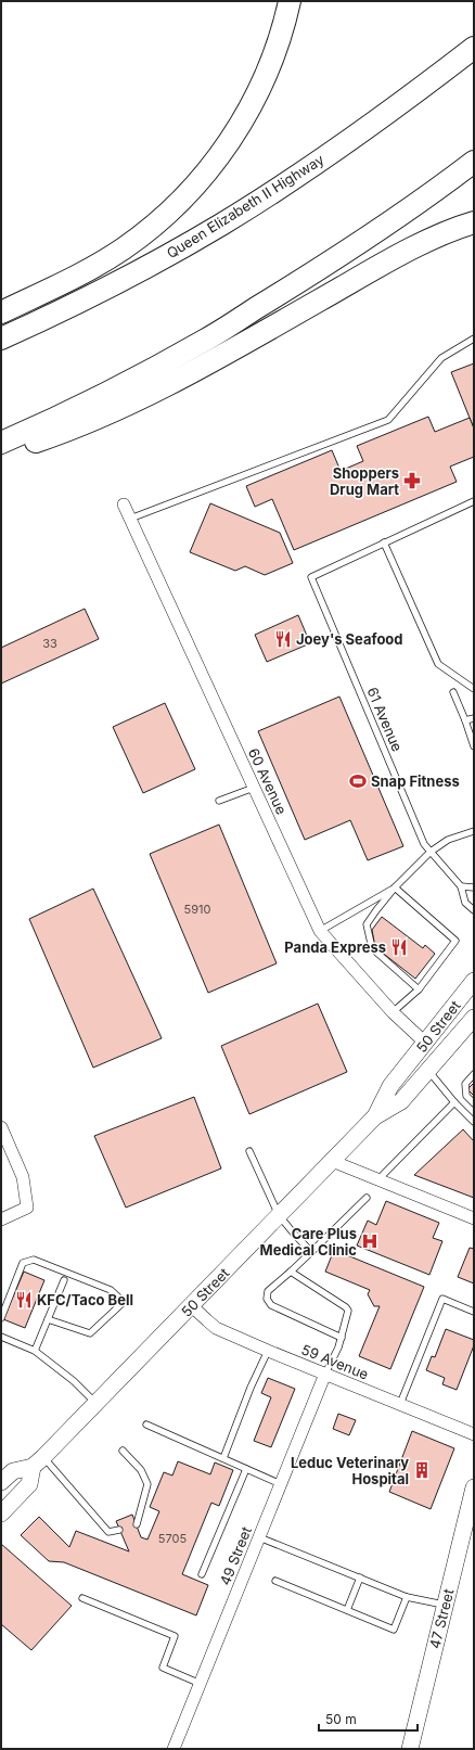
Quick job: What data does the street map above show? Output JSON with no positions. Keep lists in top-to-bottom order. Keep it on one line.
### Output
{"streets":{"highway":["Queen Elizabeth II Highway"],"main road":["50 Street","47 Street"],"street":["60 Avenue","59 Avenue","49 Street"],"lane":["61 Avenue"]},"crossings":[["60 Avenue","50 Street"],["50 Street","59 Avenue"],["59 Avenue","49 Street"]],"places":{"pharmacy":["Shoppers Drug Mart"],"restaurant":["Joey's Seafood","Panda Express","KFC/Taco Bell"],"sports":["Snap Fitness"],"hospital":["Care Plus Medical Clinic"],"building":["Leduc Veterinary Hospital"]},"house_numbers":["33","5910","5705"],"scale_bar":"50 m"}
